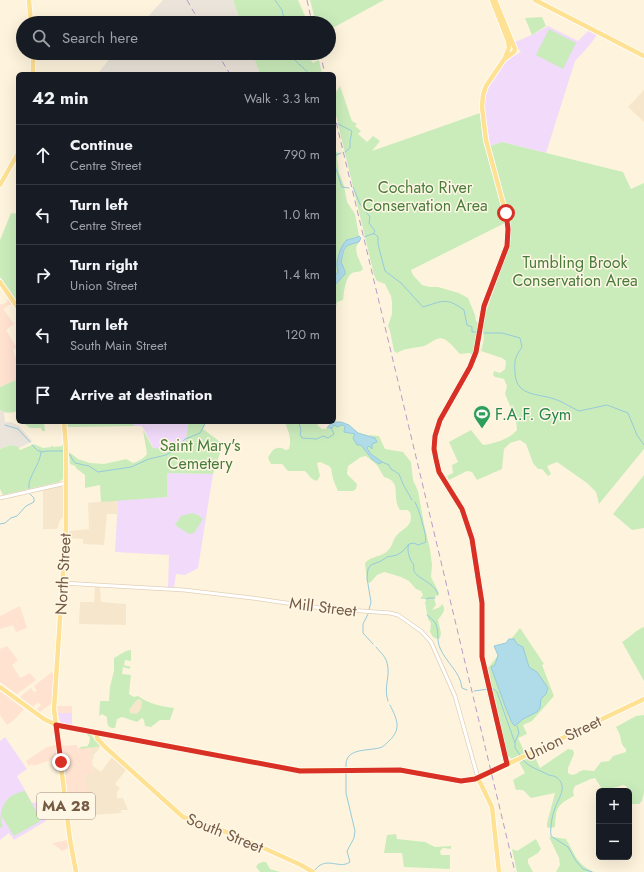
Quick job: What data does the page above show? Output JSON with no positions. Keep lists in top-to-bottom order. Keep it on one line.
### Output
{"streets":{"main road":["North Street","Union Street","MA 28","South Street"],"street":["Mill Street"]},"crossings":[["North Street","Mill Street"],["North Street","Union Street"],["North Street","MA 28"],["Mill Street","Union Street"],["Union Street","MA 28"],["Union Street","South Street"]],"parks":["Cochato River Conservation Area","Tumbling Brook Conservation Area","Saint Mary's Cemetery"],"places":{"sports":["F.A.F. Gym"]},"page":{"search":"Search here","heading":["42 min","Walk · 3.3 km"],"list":[["Continue","Centre Street","790 m"],["Turn left","Centre Street","1.0 km"],["Turn right","Union Street","1.4 km"],["Turn left","South Main Street","120 m"],"Arrive at destination"],"map_buttons":["+","−"]}}
